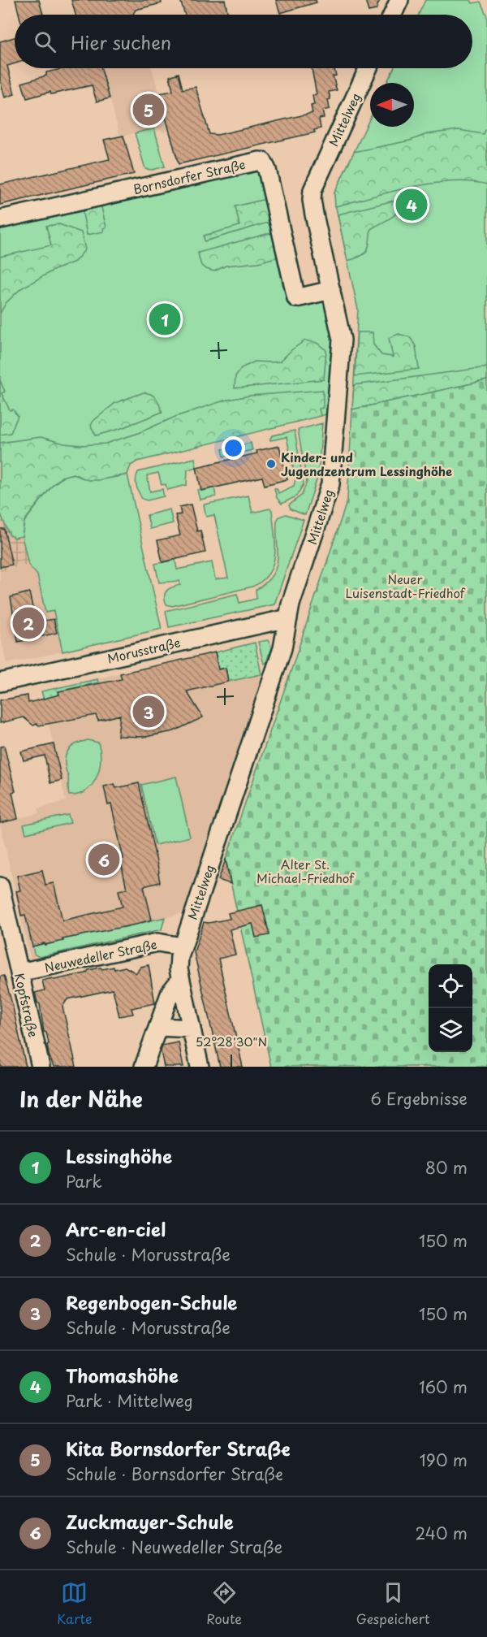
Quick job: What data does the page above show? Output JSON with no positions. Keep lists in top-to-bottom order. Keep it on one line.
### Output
{"streets":{"street":["Mittelweg","Bornsdorfer Straße","Morusstraße","Neuwedeller Straße","Kopfstraße"]},"crossings":[["Mittelweg","Bornsdorfer Straße"],["Mittelweg","Morusstraße"],["Mittelweg","Neuwedeller Straße"],["Neuwedeller Straße","Kopfstraße"]],"parks":["Neuer Luisenstadt-Friedhof","Alter St. Michael-Friedhof"],"places":["Kinder- und Jugendzentrum Lessinghöhe"],"north":"left","page":{"search":"Hier suchen","pins":["5","4","1","2","3","6"],"heading":["In der Nähe","6 Ergebnisse"],"list":[{"mark":"1","name":"Lessinghöhe","note":"Park","value":"80 m"},{"mark":"2","name":"Arc-en-ciel","note":"Schule · Morusstraße","value":"150 m"},{"mark":"3","name":"Regenbogen-Schule","note":"Schule · Morusstraße","value":"150 m"},{"mark":"4","name":"Thomashöhe","note":"Park · Mittelweg","value":"160 m"},{"mark":"5","name":"Kita Bornsdorfer Straße","note":"Schule · Bornsdorfer Straße","value":"190 m"},{"mark":"6","name":"Zuckmayer-Schule","note":"Schule · Neuwedeller Straße","value":"240 m"}],"nav":["Karte","Route","Gespeichert"]},"coordinates":["52°28'30\"N"]}
